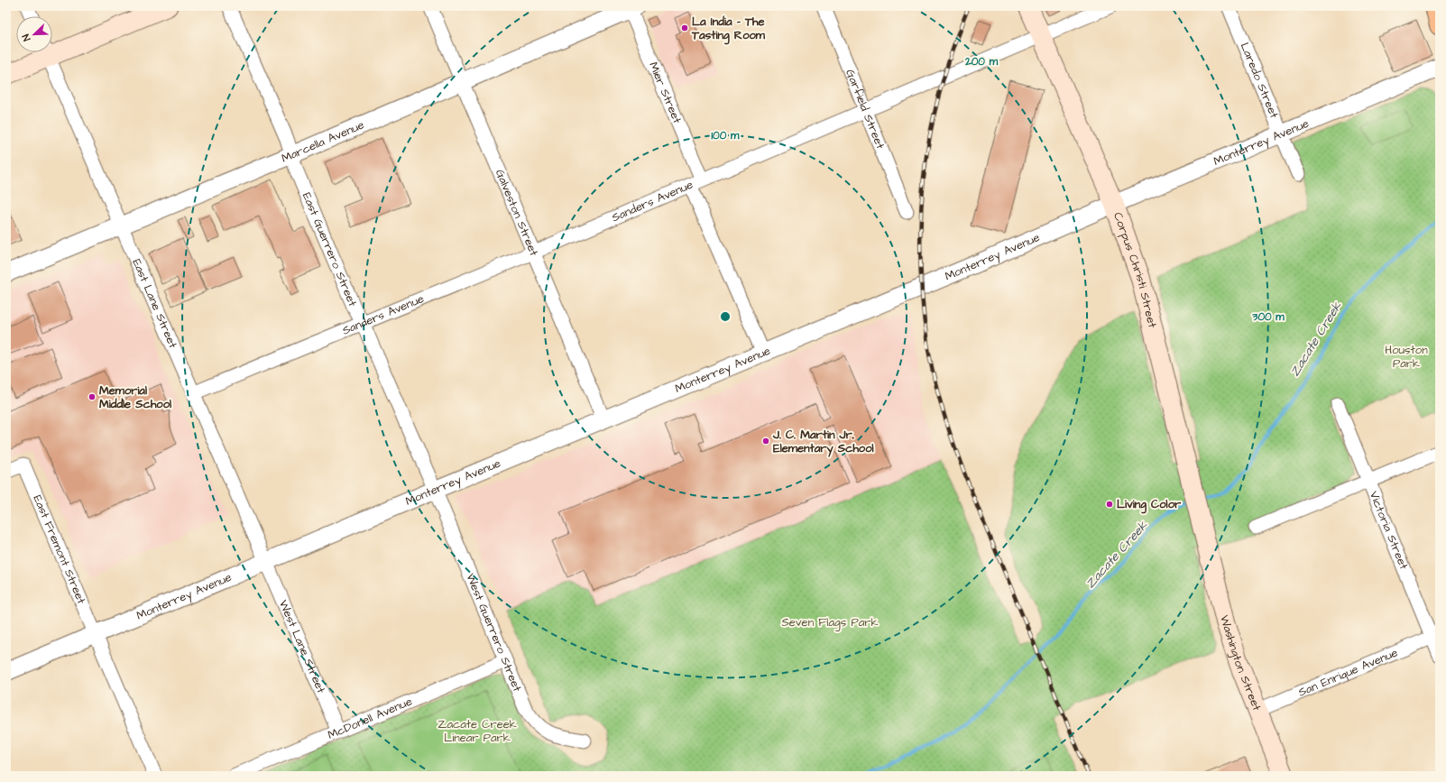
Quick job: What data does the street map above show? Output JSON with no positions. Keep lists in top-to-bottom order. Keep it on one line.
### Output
{"streets":{"main road":["Corpus Christi Street","Washington Street"],"street":["Laredo Street","Mier Street","Garfield Street","Marcella Avenue","Monterrey Avenue","Sanders Avenue","Galveston Street","East Guerrero Street","East Lane Street","Victoria Street","East Fremont Street","West Guerrero Street","West Lane Street","San Enrique Avenue","McDonell Avenue"]},"crossings":[["Laredo Street","Monterrey Avenue"],["Mier Street","Marcella Avenue"],["Mier Street","Monterrey Avenue"],["Mier Street","Sanders Avenue"],["Garfield Street","Sanders Avenue"],["Marcella Avenue","Galveston Street"],["Marcella Avenue","East Guerrero Street"],["Marcella Avenue","East Lane Street"],["Monterrey Avenue","Galveston Street"],["Monterrey Avenue","East Guerrero Street"],["Monterrey Avenue","Corpus Christi Street"],["Monterrey Avenue","East Lane Street"],["Monterrey Avenue","East Fremont Street"],["Monterrey Avenue","West Guerrero Street"],["Monterrey Avenue","West Lane Street"],["Sanders Avenue","Galveston Street"],["Sanders Avenue","East Guerrero Street"],["Sanders Avenue","Corpus Christi Street"],["Sanders Avenue","East Lane Street"],["East Guerrero Street","West Guerrero Street"],["Corpus Christi Street","Washington Street"],["East Lane Street","West Lane Street"],["Victoria Street","San Enrique Avenue"],["West Guerrero Street","McDonell Avenue"],["West Lane Street","McDonell Avenue"],["Washington Street","San Enrique Avenue"]],"water":["Zacate Creek"],"parks":["Houston Park","Seven Flags Park","Zacate Creek Linear Park"],"places":["La India - The Tasting Room","Memorial Middle School","J. C. Martin Jr. Elementary School","Living Color"],"north":"bottom left","rings":["200 m","100 m","300 m"]}
